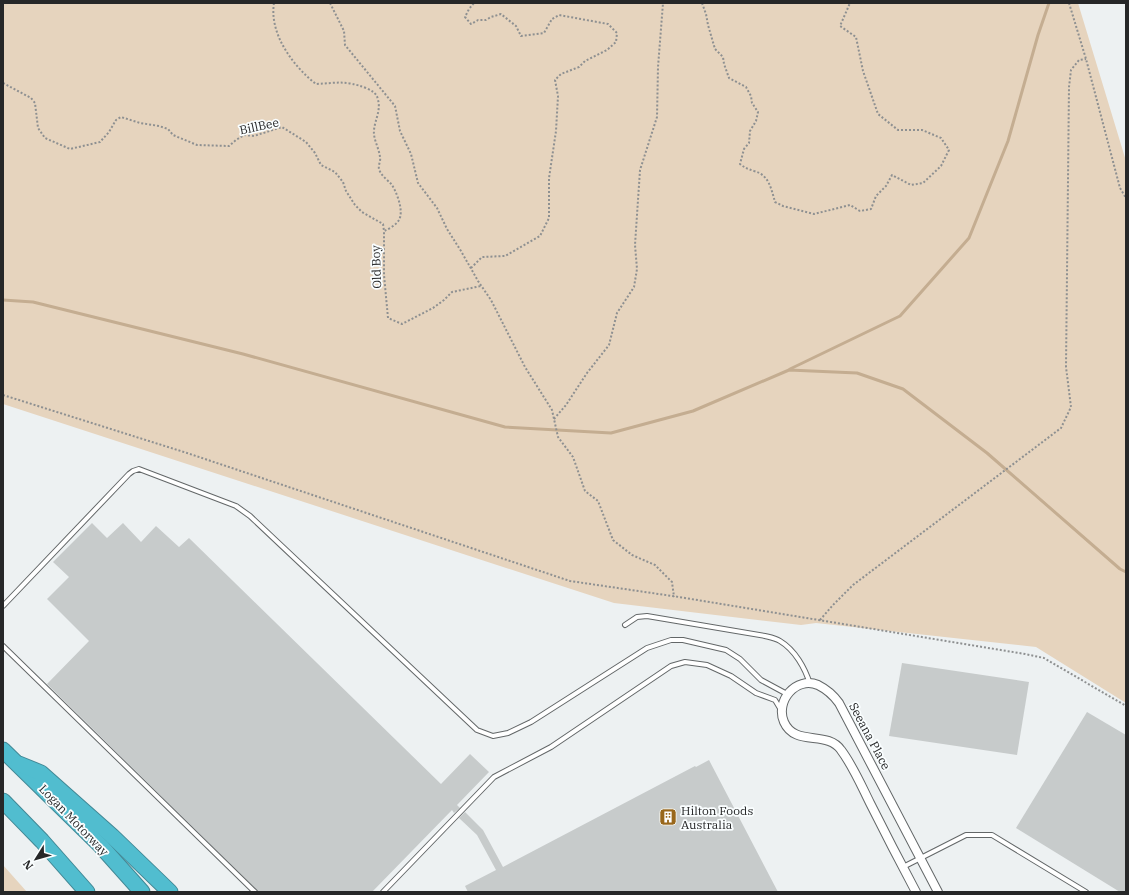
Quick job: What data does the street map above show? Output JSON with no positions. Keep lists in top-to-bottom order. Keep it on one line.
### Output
{"streets":{"highway":["Logan Motorway"],"street":["Seeana Place"],"path":["BillBee","Old Boy"]},"crossings":[["BillBee","Old Boy"]],"places":{"building":["Hilton Foods Australia"]},"north":"bottom left"}
